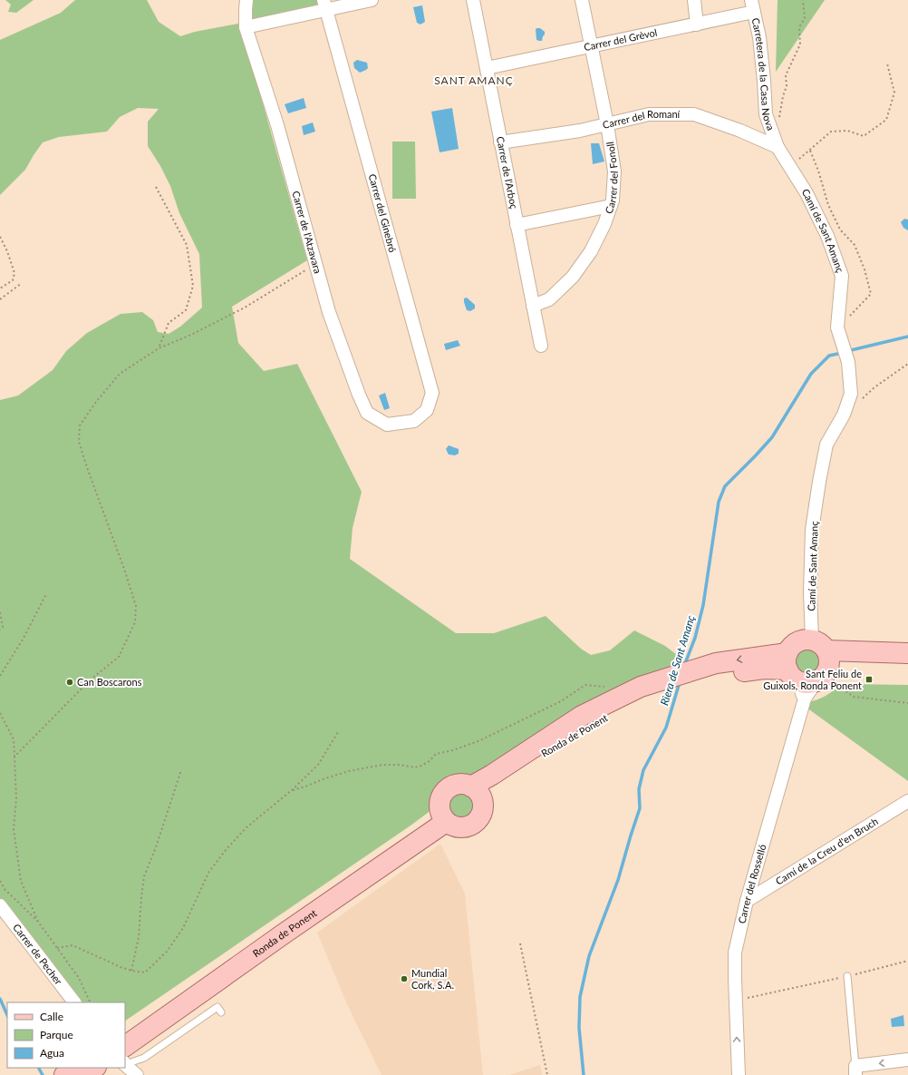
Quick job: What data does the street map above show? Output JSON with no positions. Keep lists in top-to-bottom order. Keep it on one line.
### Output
{"streets":{"main road":["Ronda de Ponent"],"street":["Carrer del Grèvol","Carretera de la Casa Nova","Carrer del Romaní","Carrer de l'Arboç","Carrer del Fonoll","Carrer del Ginebró","Camí de Sant Amanç","Carrer de l'Atzavara","Camí de la Creu d'en Bruch","Carrer del Rosselló","Carrer de Pecher"]},"crossings":[["Carrer del Grèvol","Carretera de la Casa Nova"],["Carrer del Grèvol","Carrer de l'Arboç"],["Carrer del Grèvol","Carrer del Fonoll"],["Carretera de la Casa Nova","Carrer del Romaní"],["Carretera de la Casa Nova","Camí de Sant Amanç"],["Carrer del Romaní","Carrer de l'Arboç"],["Carrer del Romaní","Carrer del Fonoll"],["Carrer del Romaní","Camí de Sant Amanç"],["Carrer de l'Arboç","Carrer del Fonoll"],["Carrer del Ginebró","Carrer de l'Atzavara"],["Camí de Sant Amanç","Carrer del Rosselló"],["Camí de la Creu d'en Bruch","Carrer del Rosselló"]],"districts":["SANT AMANÇ"],"water":["Riera de Sant Amanç"],"places":{"transit":["Sant Feliu de Guixols, Ronda Ponent"],"other":["Can Boscarons","Mundial Cork, S.A."]},"legend":["Calle","Parque","Agua"]}
